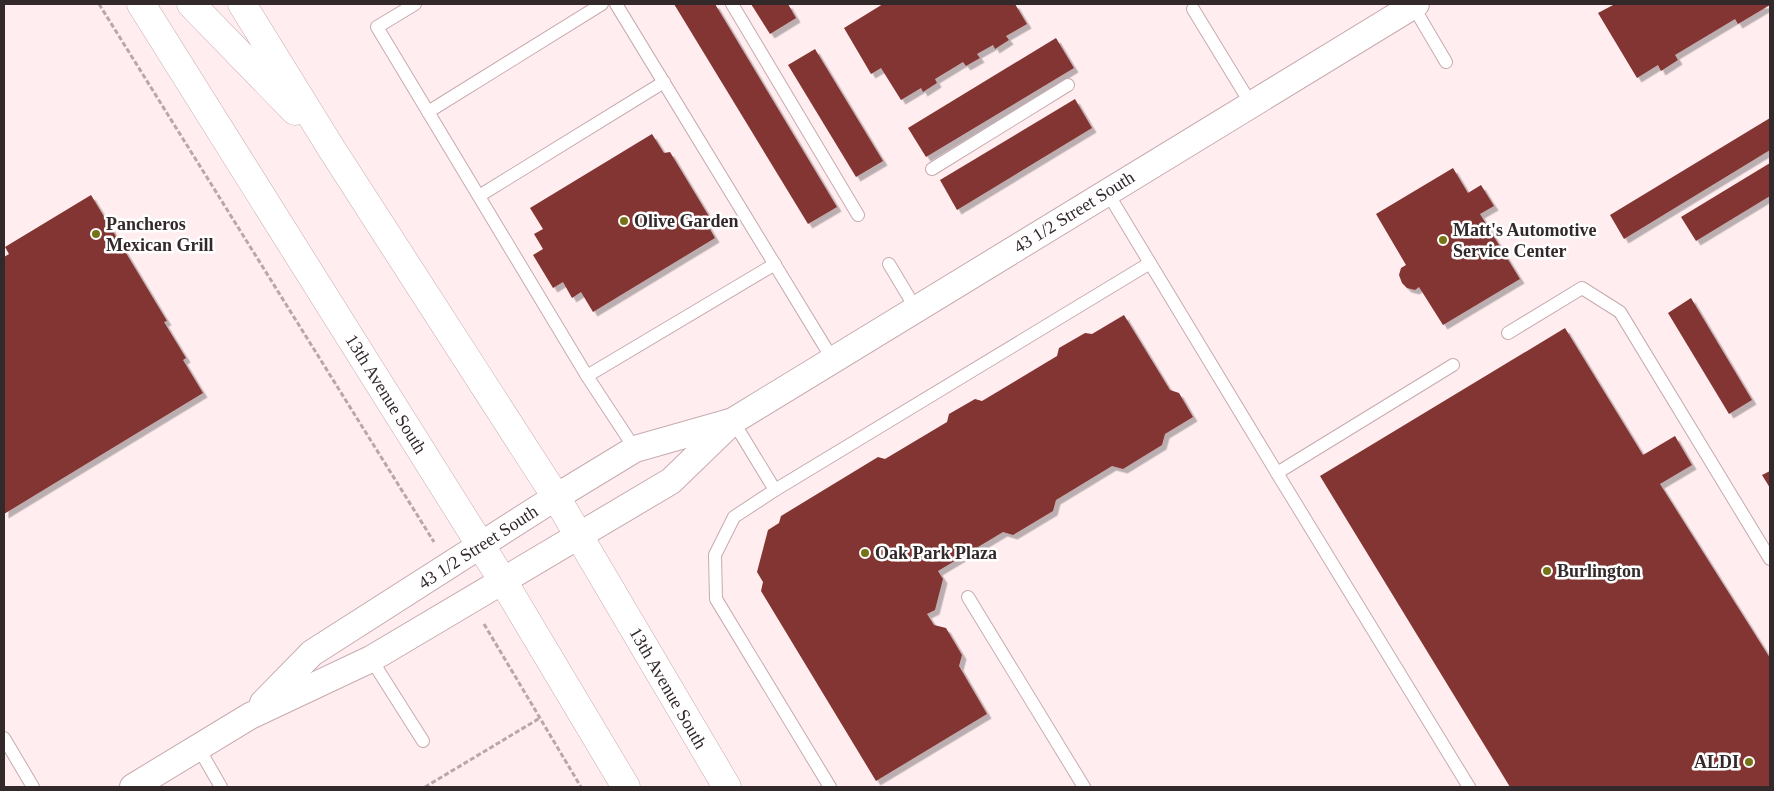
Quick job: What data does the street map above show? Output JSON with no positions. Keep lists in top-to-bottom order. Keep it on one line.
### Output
{"streets":{"main road":["13th Avenue South"],"street":["43 1/2 Street South"]},"crossings":[["43 1/2 Street South","13th Avenue South"]],"places":["Olive Garden","Pancheros Mexican Grill","Matt's Automotive Service Center","Oak Park Plaza","Burlington","ALDI"]}
